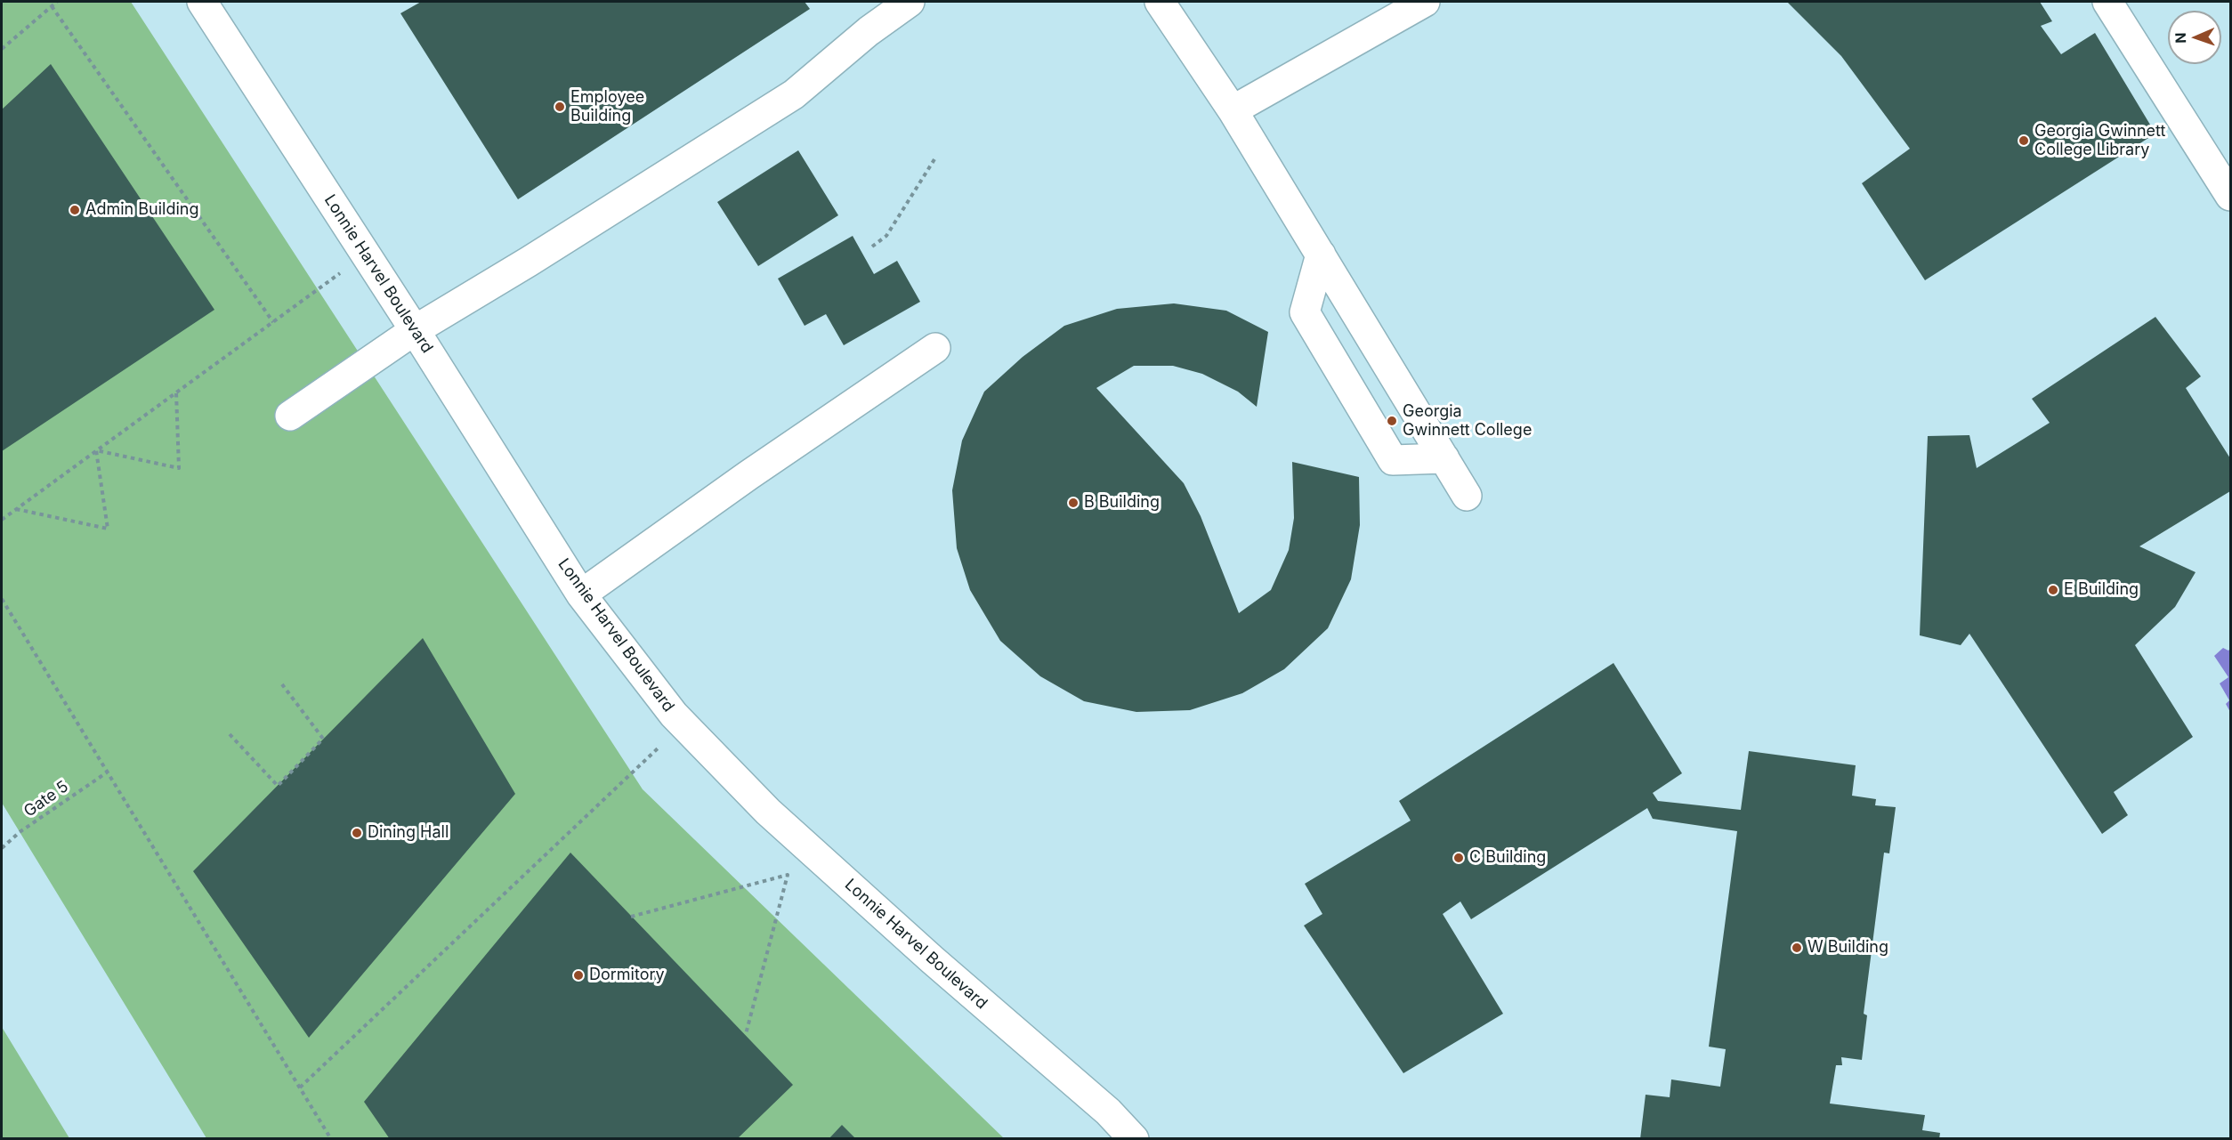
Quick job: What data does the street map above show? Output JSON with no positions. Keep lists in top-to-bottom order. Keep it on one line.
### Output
{"streets":{"street":["Lonnie Harvel Boulevard"],"path":["Gate 5"]},"places":["Employee Building","Georgia Gwinnett College Library","Admin Building","Georgia Gwinnett College","B Building","E Building","Dining Hall","C Building","W Building","Dormitory"],"north":"left"}
